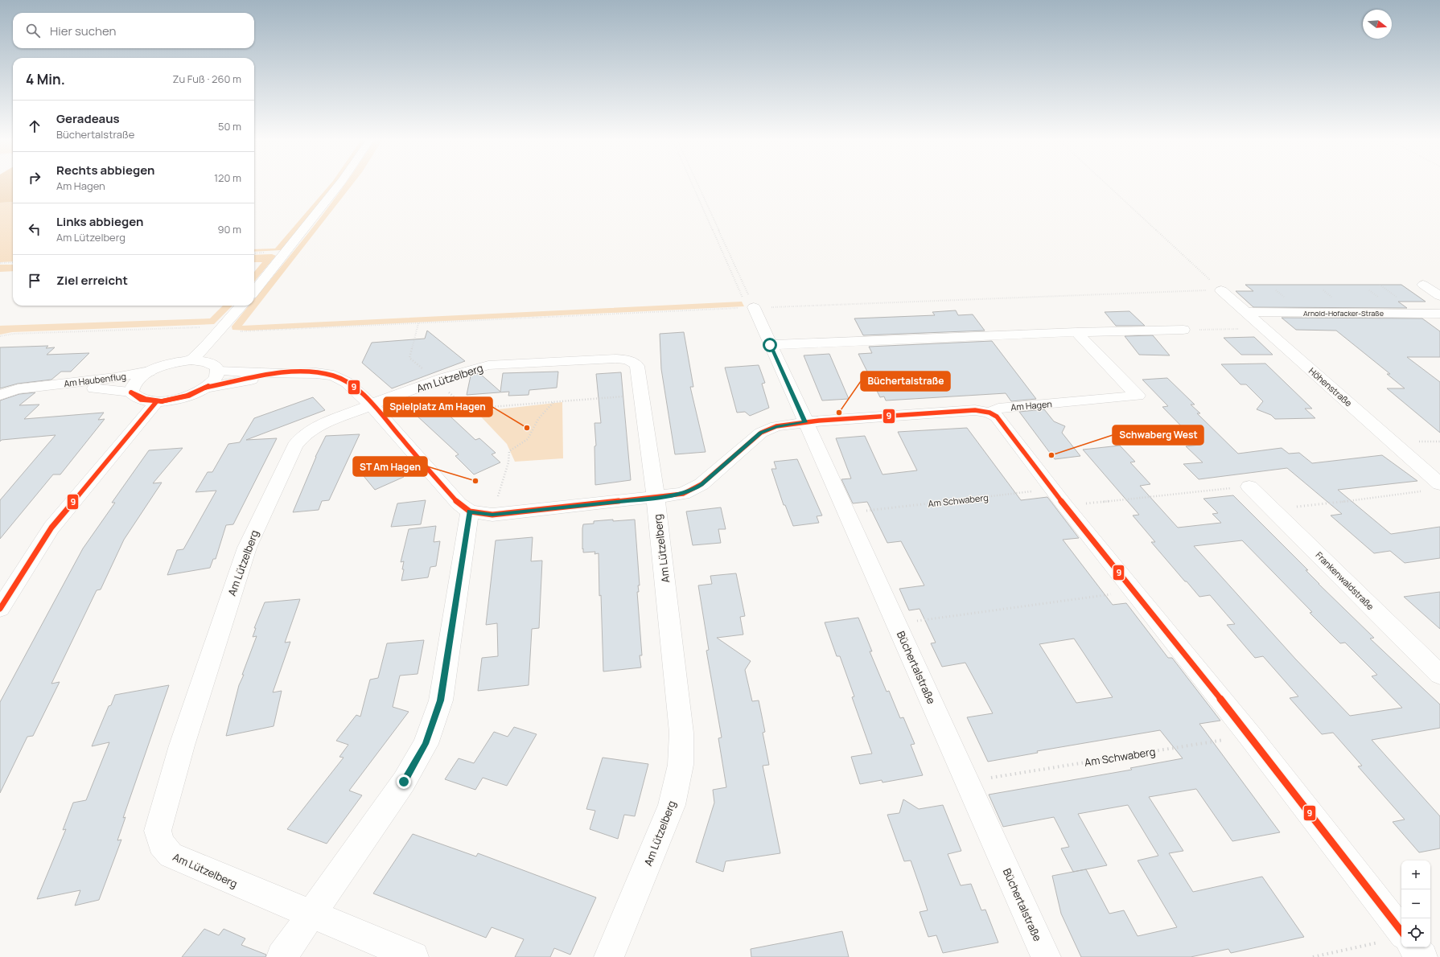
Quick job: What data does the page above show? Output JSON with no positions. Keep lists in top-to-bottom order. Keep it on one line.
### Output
{"streets":{"street":["Arnold-Hofacker-Straße","Am Lützelberg","Am Haubenflug","Höhenstraße","Am Hagen","Frankenwaldstraße","Büchertalstraße"],"path":["Am Schwaberg"]},"crossings":[["Arnold-Hofacker-Straße","Höhenstraße"],["Am Lützelberg","Am Hagen"],["Am Hagen","Büchertalstraße"],["Am Schwaberg","Frankenwaldstraße"]],"places":["Büchertalstraße","Spielplatz Am Hagen","Schwaberg West","ST Am Hagen"],"lines":["transit line 9"],"north":"right","page":{"search":"Hier suchen","heading":["4 Min.","Zu Fuß · 260 m"],"list":[["Geradeaus","Büchertalstraße","50 m"],["Rechts abbiegen","Am Hagen","120 m"],["Links abbiegen","Am Lützelberg","90 m"],"Ziel erreicht"],"map_buttons":["+","−"]}}
